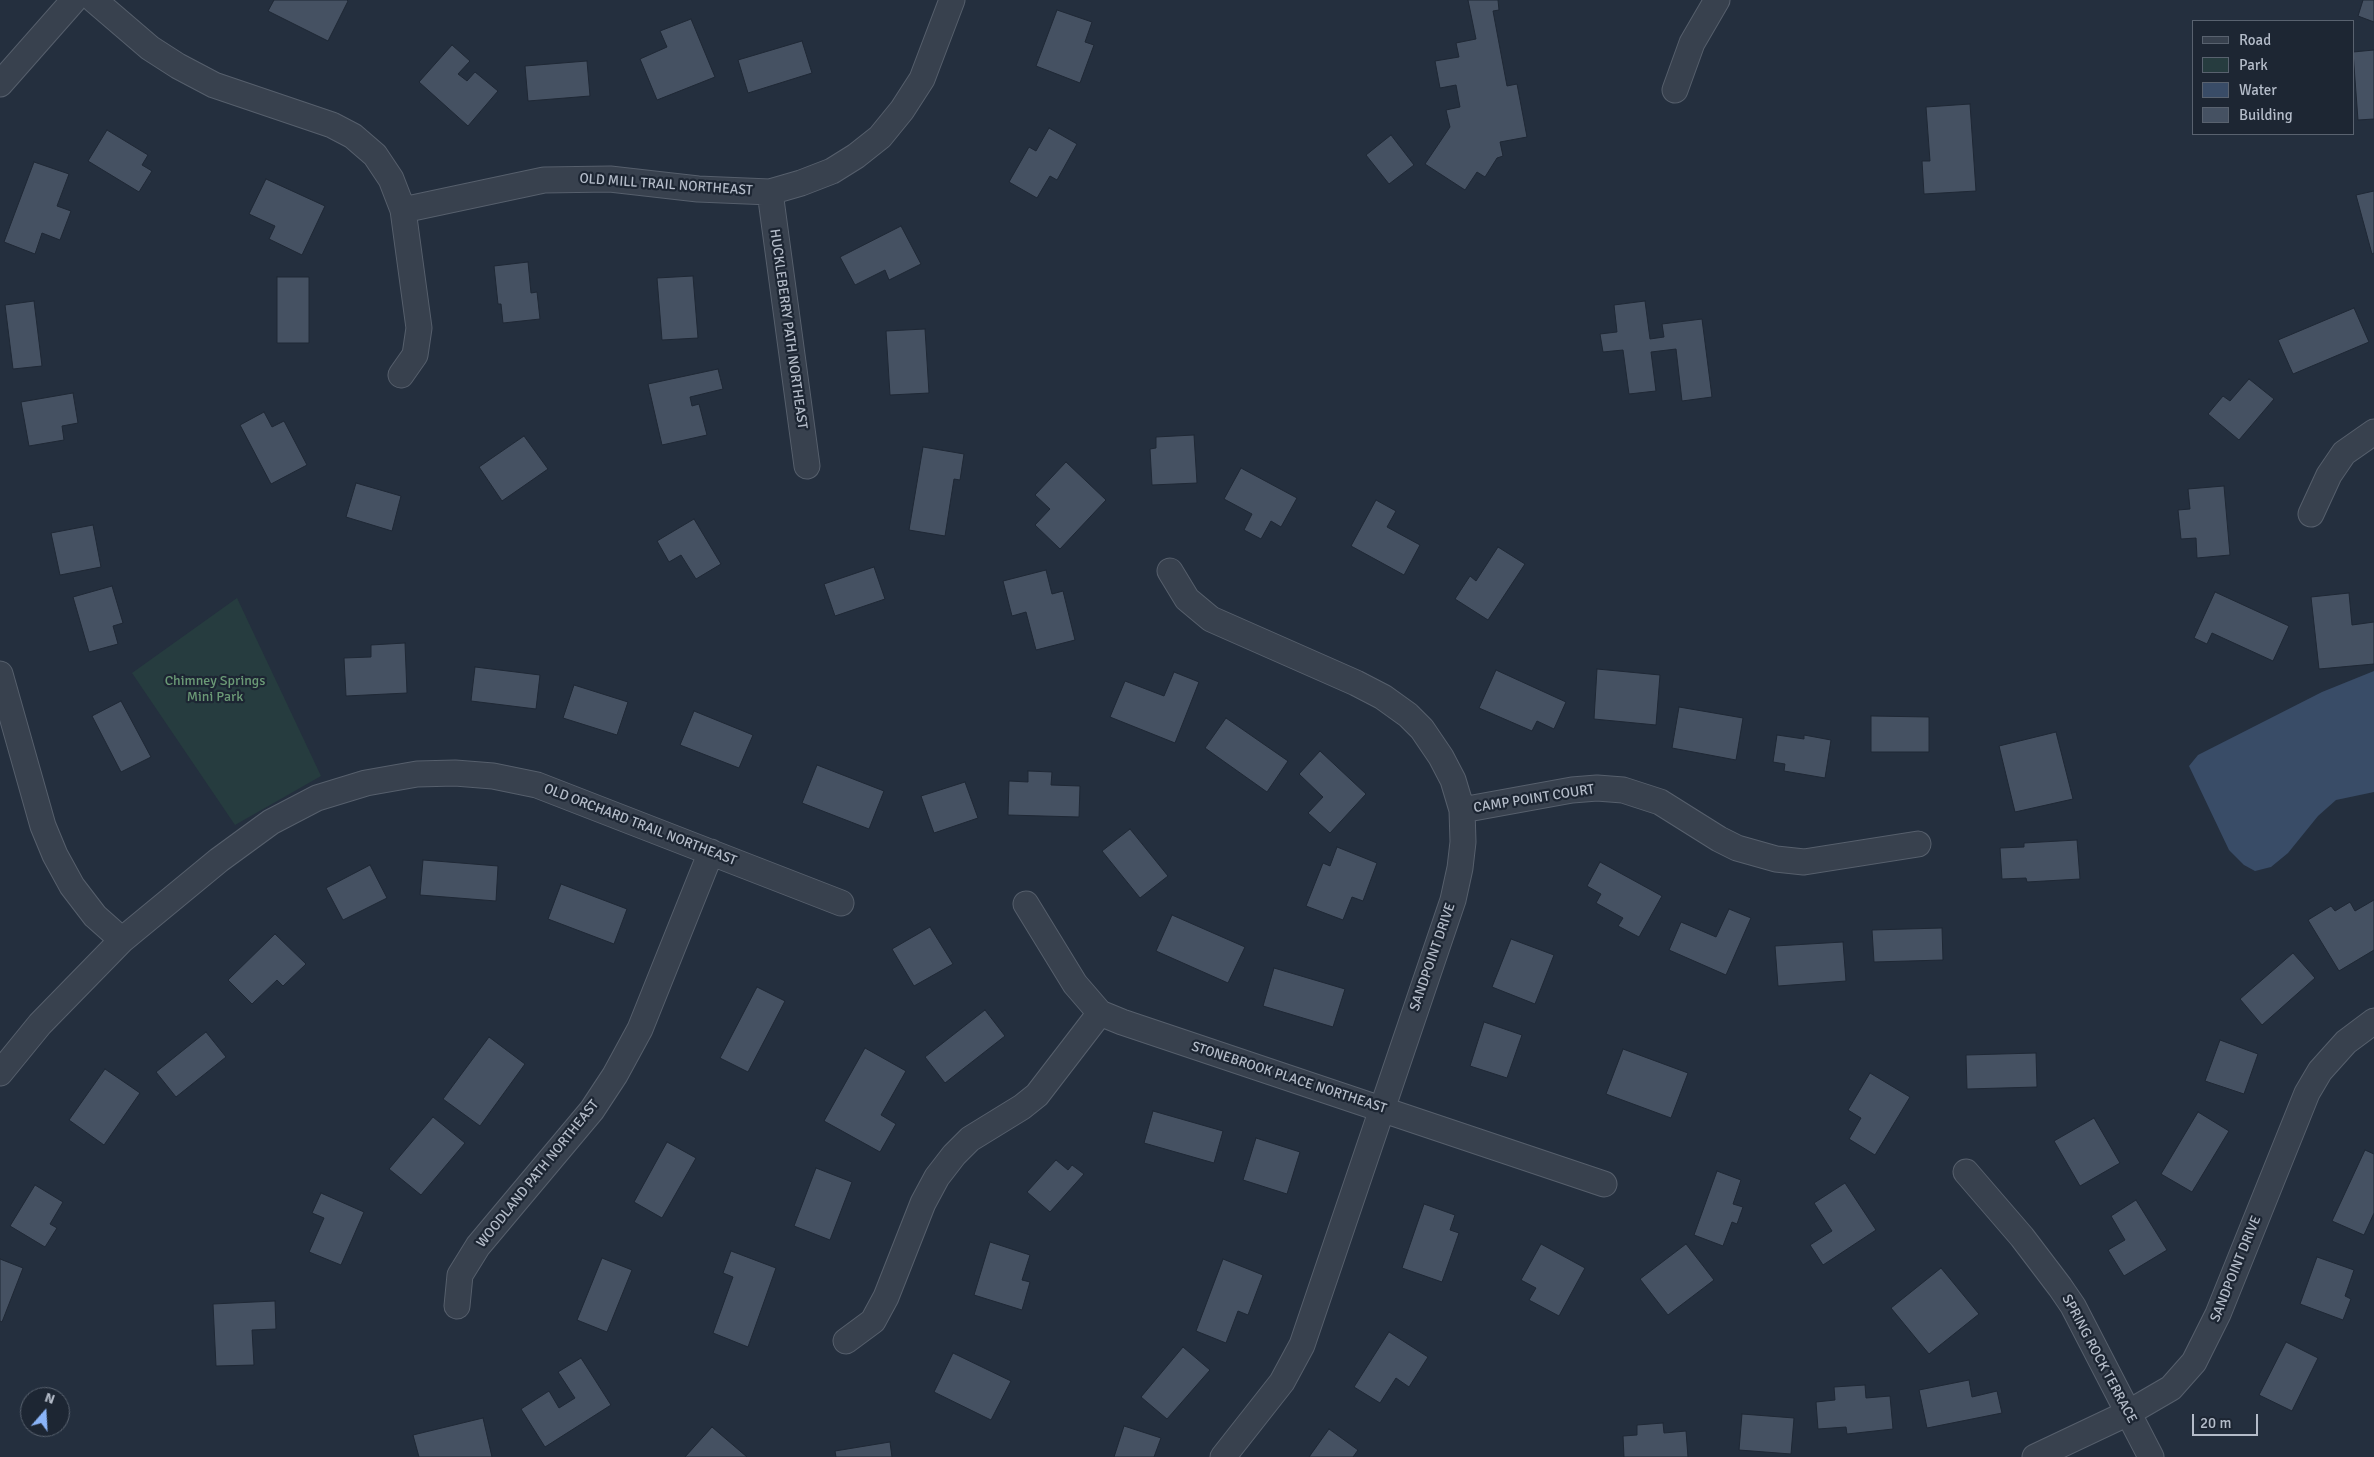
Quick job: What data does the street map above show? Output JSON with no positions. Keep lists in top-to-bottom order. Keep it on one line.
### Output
{"streets":{"street":["OLD MILL TRAIL NORTHEAST","HUCKLEBERRY PATH NORTHEAST","CAMP POINT COURT","OLD ORCHARD TRAIL NORTHEAST","SANDPOINT DRIVE","STONEBROOK PLACE NORTHEAST","WOODLAND PATH NORTHEAST","SPRING ROCK TERRACE"]},"crossings":[["OLD MILL TRAIL NORTHEAST","HUCKLEBERRY PATH NORTHEAST"],["CAMP POINT COURT","SANDPOINT DRIVE"],["OLD ORCHARD TRAIL NORTHEAST","WOODLAND PATH NORTHEAST"],["SANDPOINT DRIVE","STONEBROOK PLACE NORTHEAST"],["SANDPOINT DRIVE","SPRING ROCK TERRACE"]],"parks":["Chimney Springs Mini Park"],"legend":["Road","Park","Water","Building"],"scale_bar":"20 m","north":"top"}
